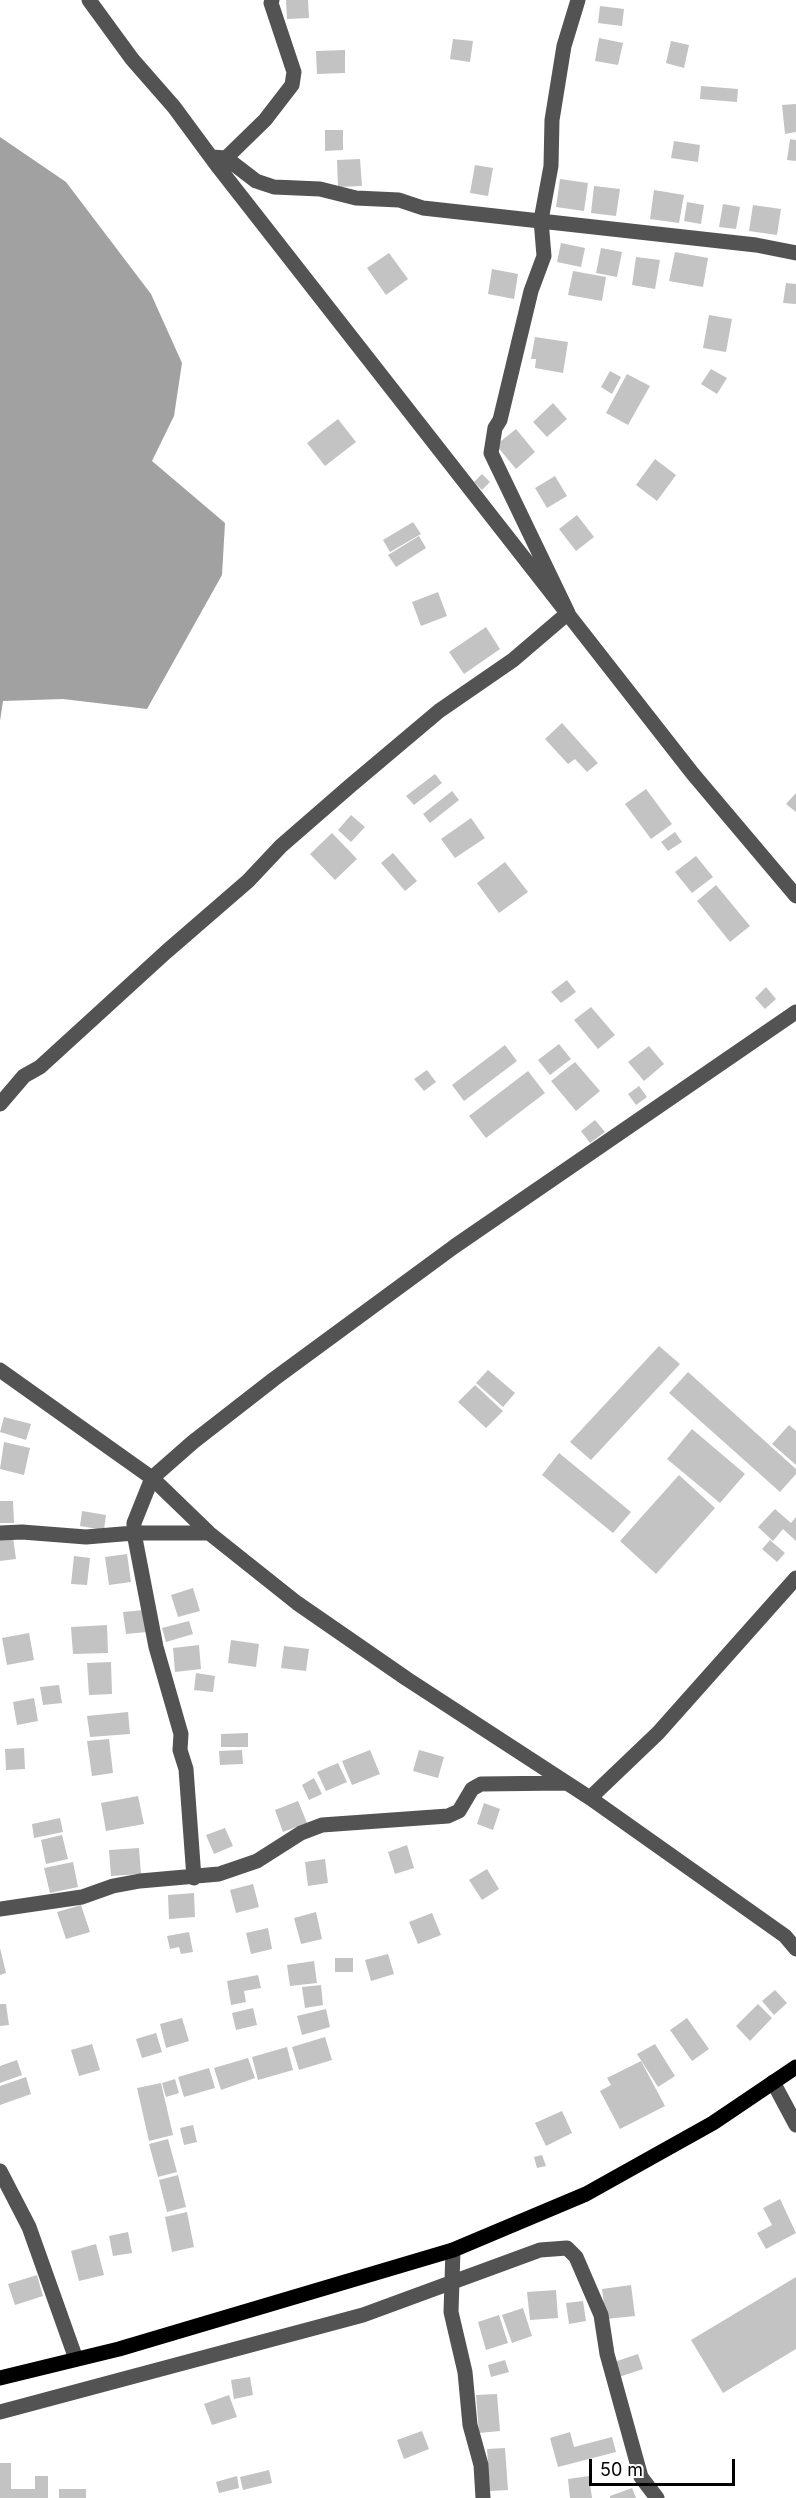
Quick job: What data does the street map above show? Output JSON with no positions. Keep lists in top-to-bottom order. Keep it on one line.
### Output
{"scale_bar":"50 m"}
